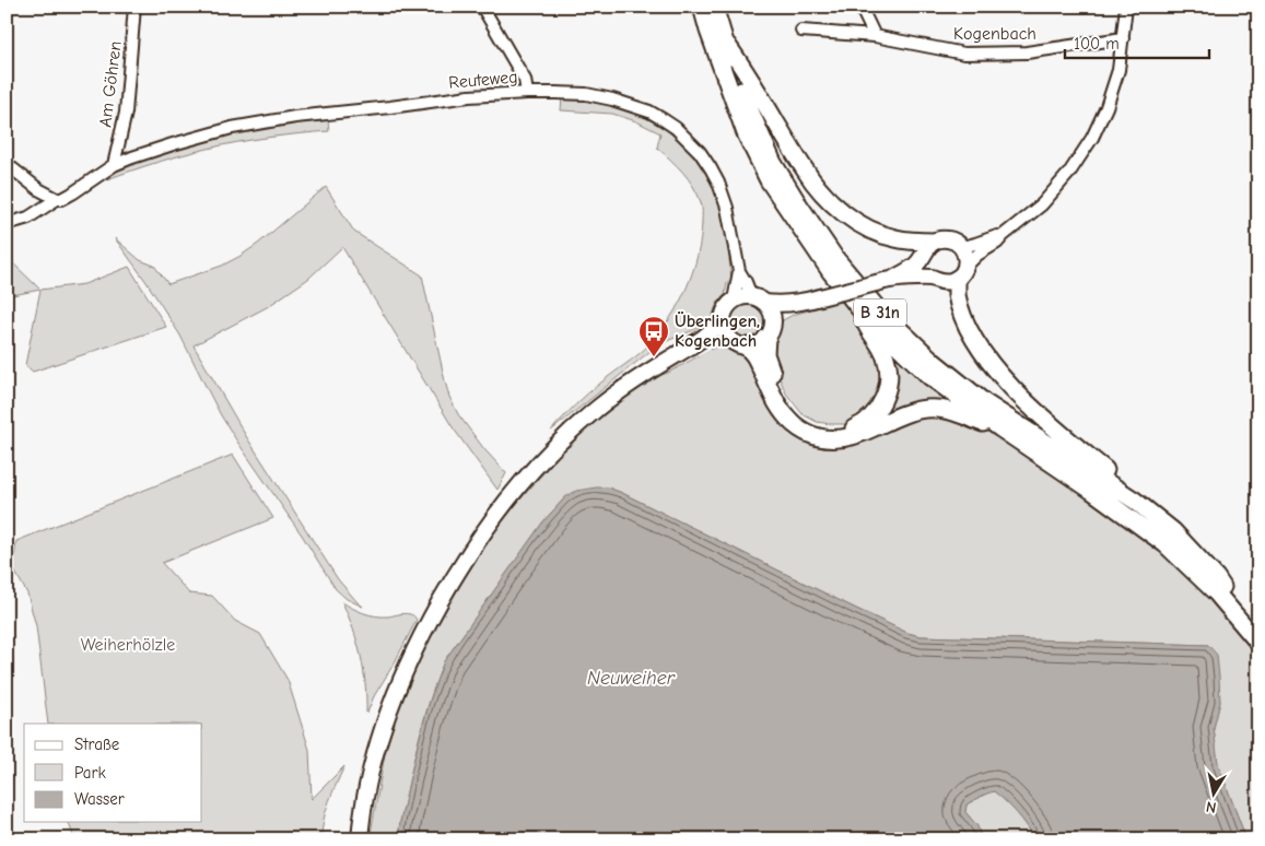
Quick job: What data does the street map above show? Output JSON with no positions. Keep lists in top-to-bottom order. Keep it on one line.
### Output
{"streets":{"highway":["B 31n"],"street":["Kogenbach","Reuteweg","Am Göhren"]},"crossings":[["Reuteweg","Am Göhren"]],"water":["Neuweiher"],"parks":["Weiherhölzle"],"places":{"bus stop":["Überlingen, Kogenbach"]},"legend":["Straße","Park","Wasser"],"scale_bar":"100 m","north":"bottom"}
